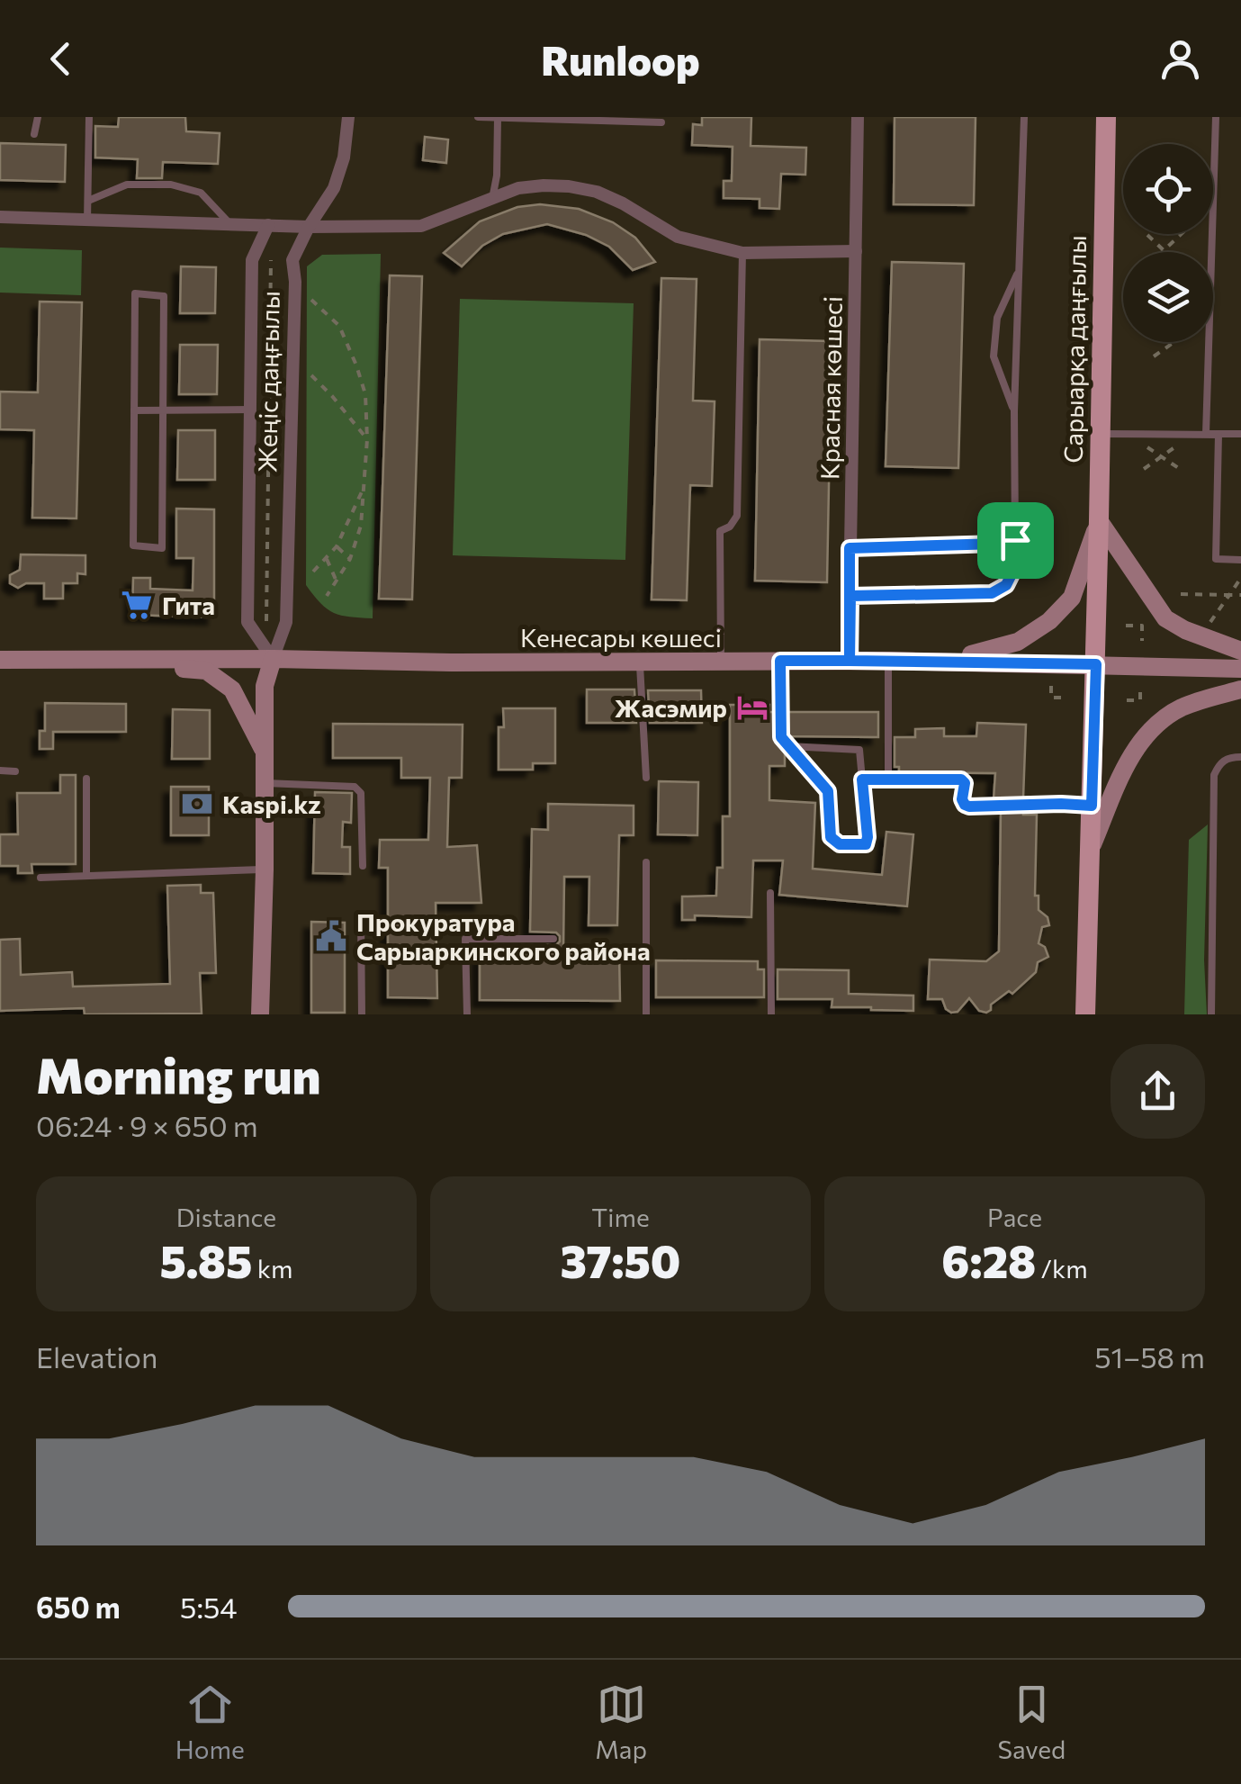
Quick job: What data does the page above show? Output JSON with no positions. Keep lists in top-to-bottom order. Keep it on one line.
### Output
{"streets":{"main road":["Сарыарқа даңғылы","Жеңіс даңғылы","Кенесары көшесі"],"street":["Красная көшесі"]},"crossings":[["Сарыарқа даңғылы","Кенесары көшесі"],["Жеңіс даңғылы","Кенесары көшесі"],["Красная көшесі","Кенесары көшесі"]],"places":{"supermarket":["Гита"],"hotel":["Жасэмир"],"bank":["Kaspi.kz"],"public building":["Прокуратура Сарыаркинского района"]},"page":{"header":"Runloop","heading":["Morning run","06:24 · 9 × 650 m"],"stats":[["Distance","5.85 km"],["Time","37:50"],["Pace","6:28 /km"]],"chart":["Elevation","51–58 m"],"list":[{"name":"650 m","note":"5:54"}],"tabs":["Home","Map","Saved"]}}
